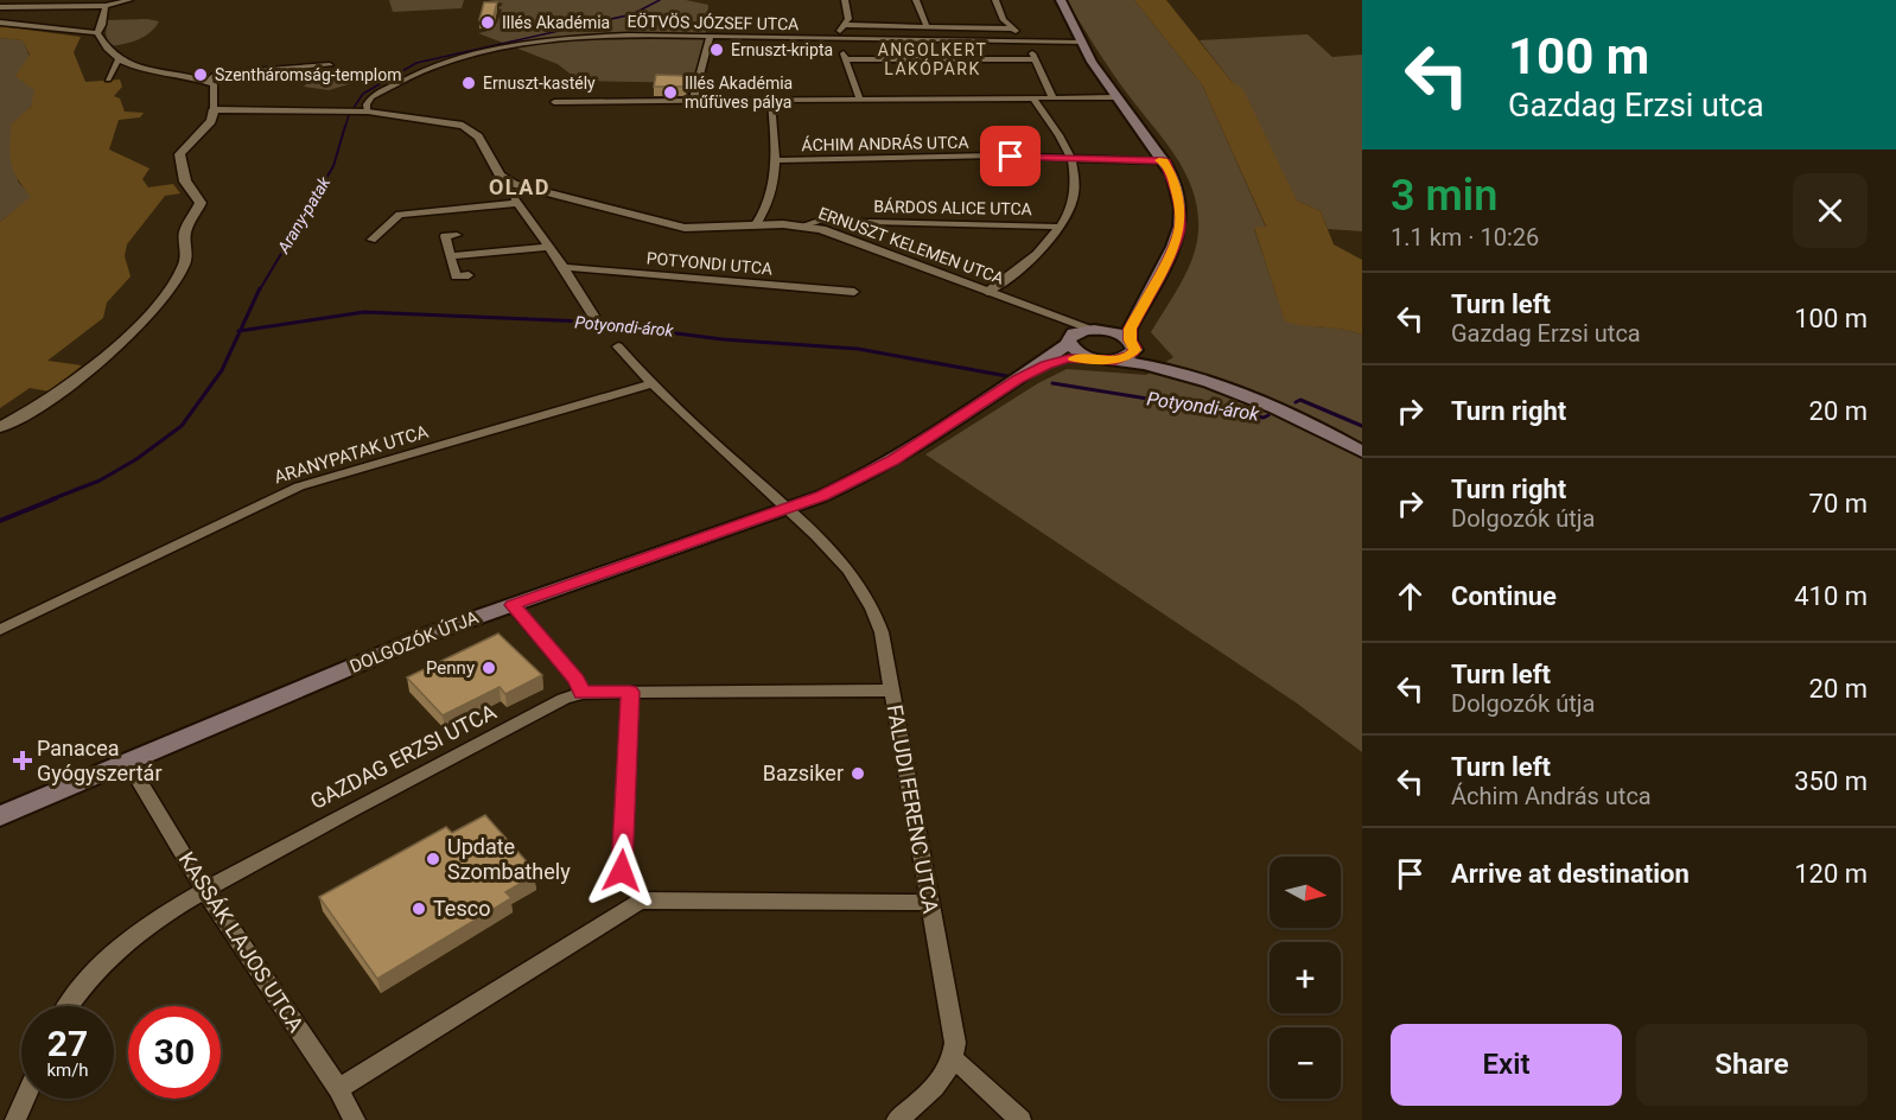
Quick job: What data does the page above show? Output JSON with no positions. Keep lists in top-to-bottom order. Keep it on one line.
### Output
{"streets":{"main road":["DOLGOZÓK ÚTJA"],"street":["EÖTVÖS JÓZSEF UTCA","ÁCHIM ANDRÁS UTCA","BÁRDOS ALICE UTCA","ERNUSZT KELEMEN UTCA","POTYONDI UTCA","ARANYPATAK UTCA","GAZDAG ERZSI UTCA","FALUDI FERENC UTCA","KASSÁK LAJOS UTCA"]},"crossings":[["EÖTVÖS JÓZSEF UTCA","ERNUSZT KELEMEN UTCA"],["BÁRDOS ALICE UTCA","ERNUSZT KELEMEN UTCA"],["ERNUSZT KELEMEN UTCA","DOLGOZÓK ÚTJA"],["ARANYPATAK UTCA","FALUDI FERENC UTCA"],["DOLGOZÓK ÚTJA","FALUDI FERENC UTCA"],["DOLGOZÓK ÚTJA","KASSÁK LAJOS UTCA"],["GAZDAG ERZSI UTCA","FALUDI FERENC UTCA"],["GAZDAG ERZSI UTCA","KASSÁK LAJOS UTCA"]],"districts":["ANGOLKERT LAKÓPARK","OLAD"],"water":["Arany-patak","Potyondi-árok"],"places":{"other":["Illés Akadémia","Ernuszt-kripta","Szentháromság-templom","Ernuszt-kastély","Illés Akadémia műfüves pálya","Penny","Bazsiker","Update Szombathely","Tesco"],"health":["Panacea Gyógyszertár"]},"north":"right","page":{"turn":["100 m","Gazdag Erzsi utca"],"heading":["3 min","1.1 km · 10:26"],"list":[{"name":"Turn left","note":"Gazdag Erzsi utca","value":"100 m"},{"name":"Turn right","value":"20 m"},{"name":"Turn right","note":"Dolgozók útja","value":"70 m"},{"name":"Continue","value":"410 m"},{"name":"Turn left","note":"Dolgozók útja","value":"20 m"},{"name":"Turn left","note":"Áchim András utca","value":"350 m"},{"name":"Arrive at destination","value":"120 m"}],"map_buttons":["+","−"],"speed":"27 km/h","limit":"30","buttons":["Exit","Share"]}}
